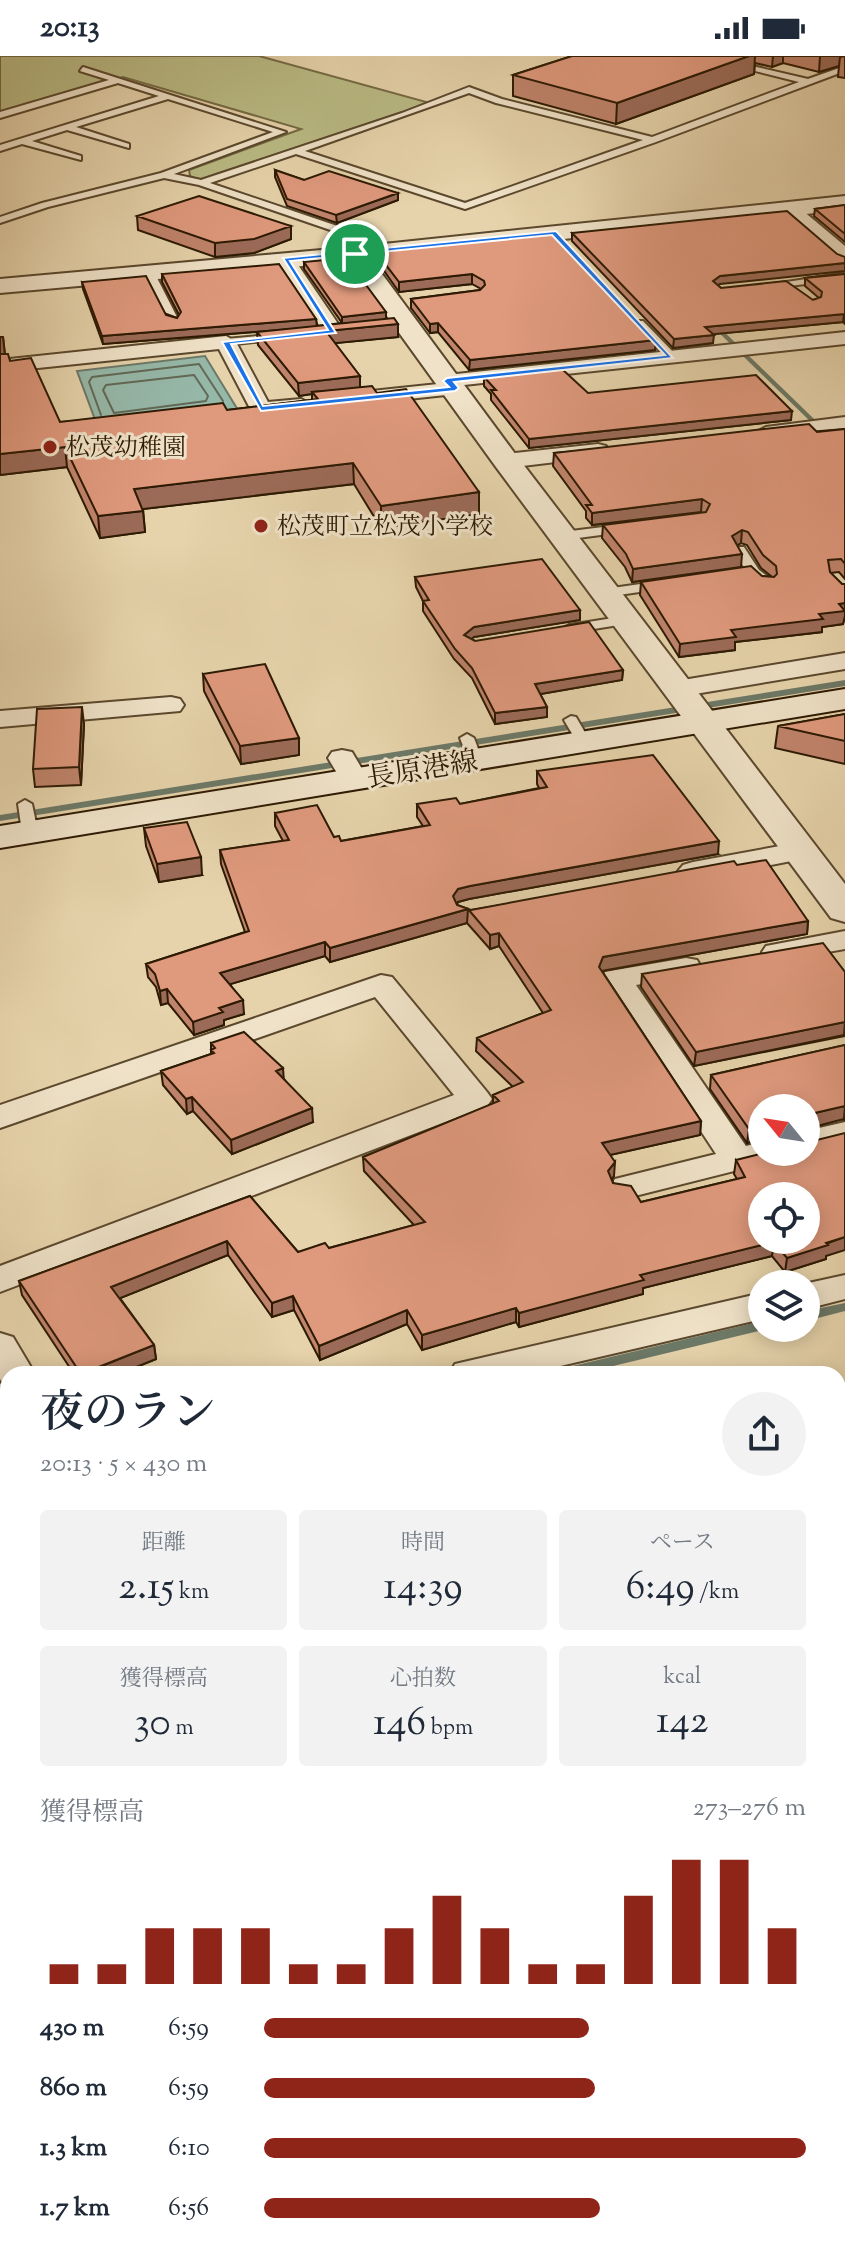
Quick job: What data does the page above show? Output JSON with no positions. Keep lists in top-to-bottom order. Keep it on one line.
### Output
{"streets":{"street":["長原港線"]},"places":["松茂幼稚園","松茂町立松茂小学校"],"north":"top left","page":{"status":"20:13","heading":["夜のラン","20:13 · 5 × 430 m"],"stats":[["距離","2.15 km"],["時間","14:39"],["ペース","6:49 /km"],["獲得標高","30 m"],["心拍数","146 bpm"],["kcal","142"]],"chart":["獲得標高","273–276 m"],"list":[{"name":"430 m","note":"6:59"},{"name":"860 m","note":"6:59"},{"name":"1.3 km","note":"6:10"},{"name":"1.7 km","note":"6:56"}]}}
